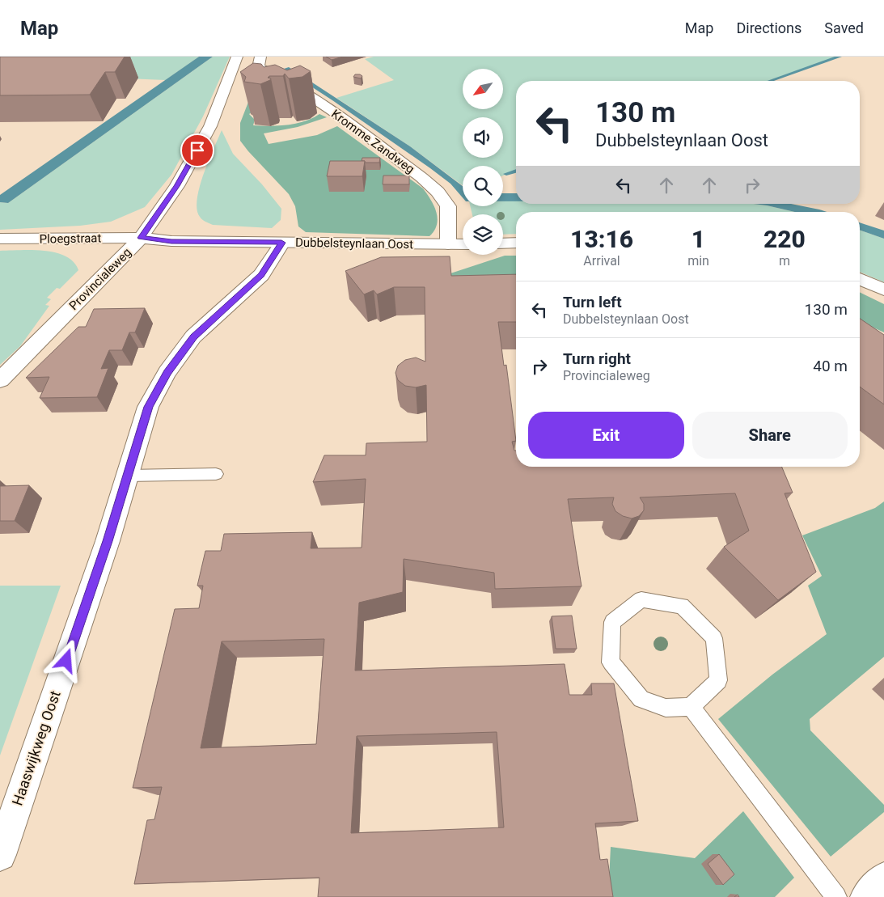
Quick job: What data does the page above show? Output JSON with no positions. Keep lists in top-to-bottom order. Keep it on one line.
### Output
{"streets":{"street":["Kromme Zandweg","Ploegstraat","Dubbelsteynlaan Oost","Provincialeweg","Haaswijkweg Oost"]},"crossings":[["Kromme Zandweg","Dubbelsteynlaan Oost"],["Ploegstraat","Dubbelsteynlaan Oost"],["Ploegstraat","Provincialeweg"],["Dubbelsteynlaan Oost","Provincialeweg"],["Dubbelsteynlaan Oost","Haaswijkweg Oost"]],"north":"bottom left","page":{"header":"Map","nav":["Map","Directions","Saved"],"turn":["130 m","Dubbelsteynlaan Oost"],"eta":["13:16","Arrival","1","min","220","m"],"list":[{"name":"Turn left","note":"Dubbelsteynlaan Oost","value":"130 m"},{"name":"Turn right","note":"Provincialeweg","value":"40 m"}],"buttons":["Exit","Share"]}}
